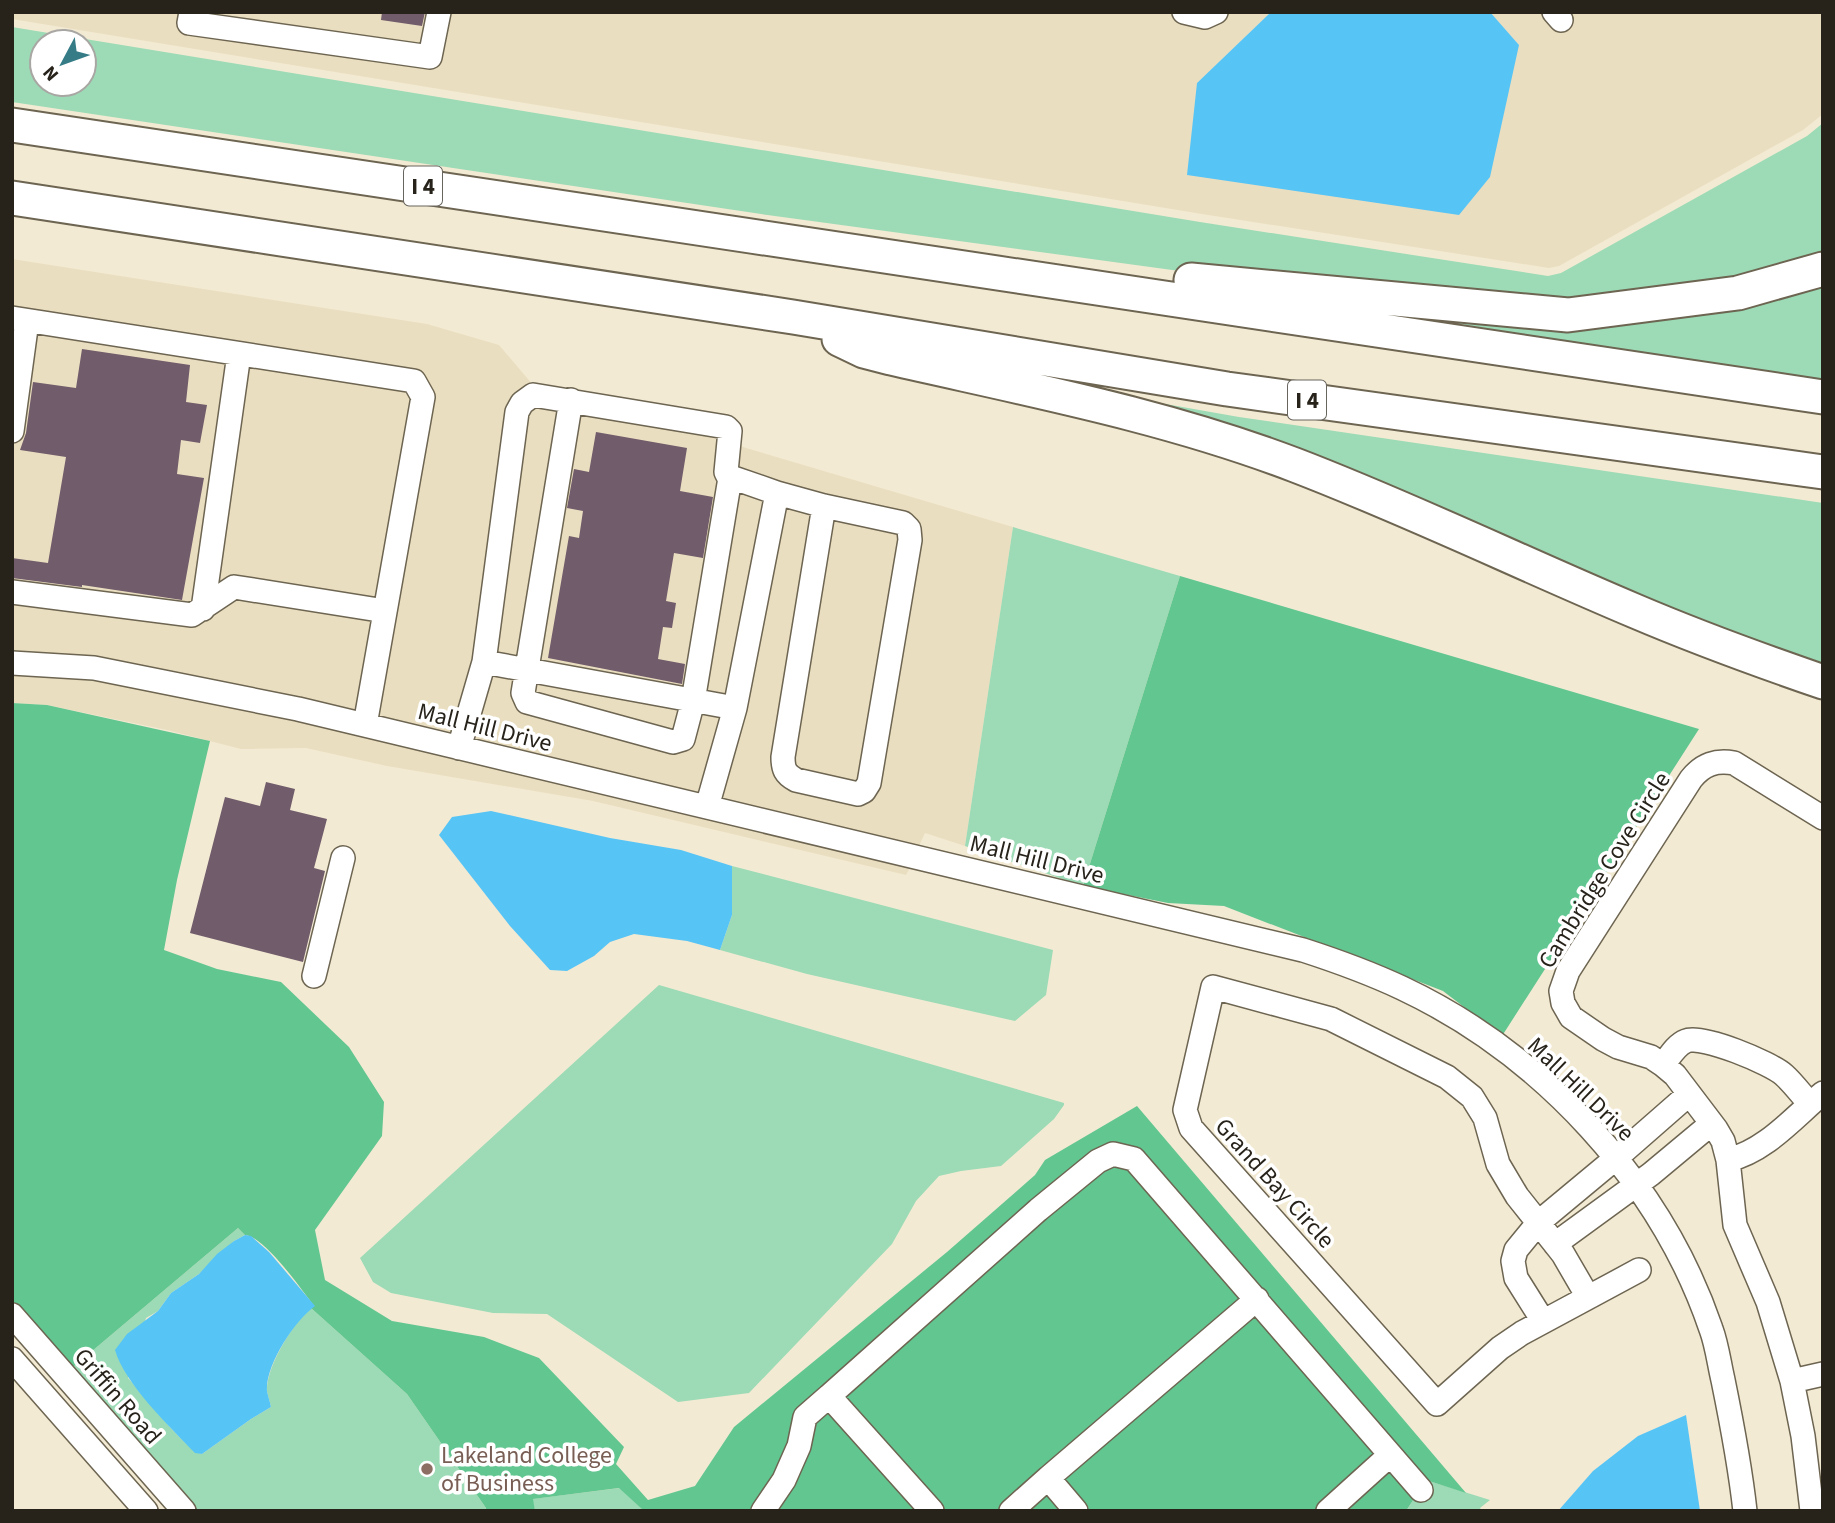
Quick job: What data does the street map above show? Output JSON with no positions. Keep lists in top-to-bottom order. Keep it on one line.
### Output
{"streets":{"highway":["I 4"],"street":["Mall Hill Drive","Cambridge Cove Circle","Grand Bay Circle","Griffin Road"]},"places":["Lakeland College of Business"],"north":"bottom left"}
